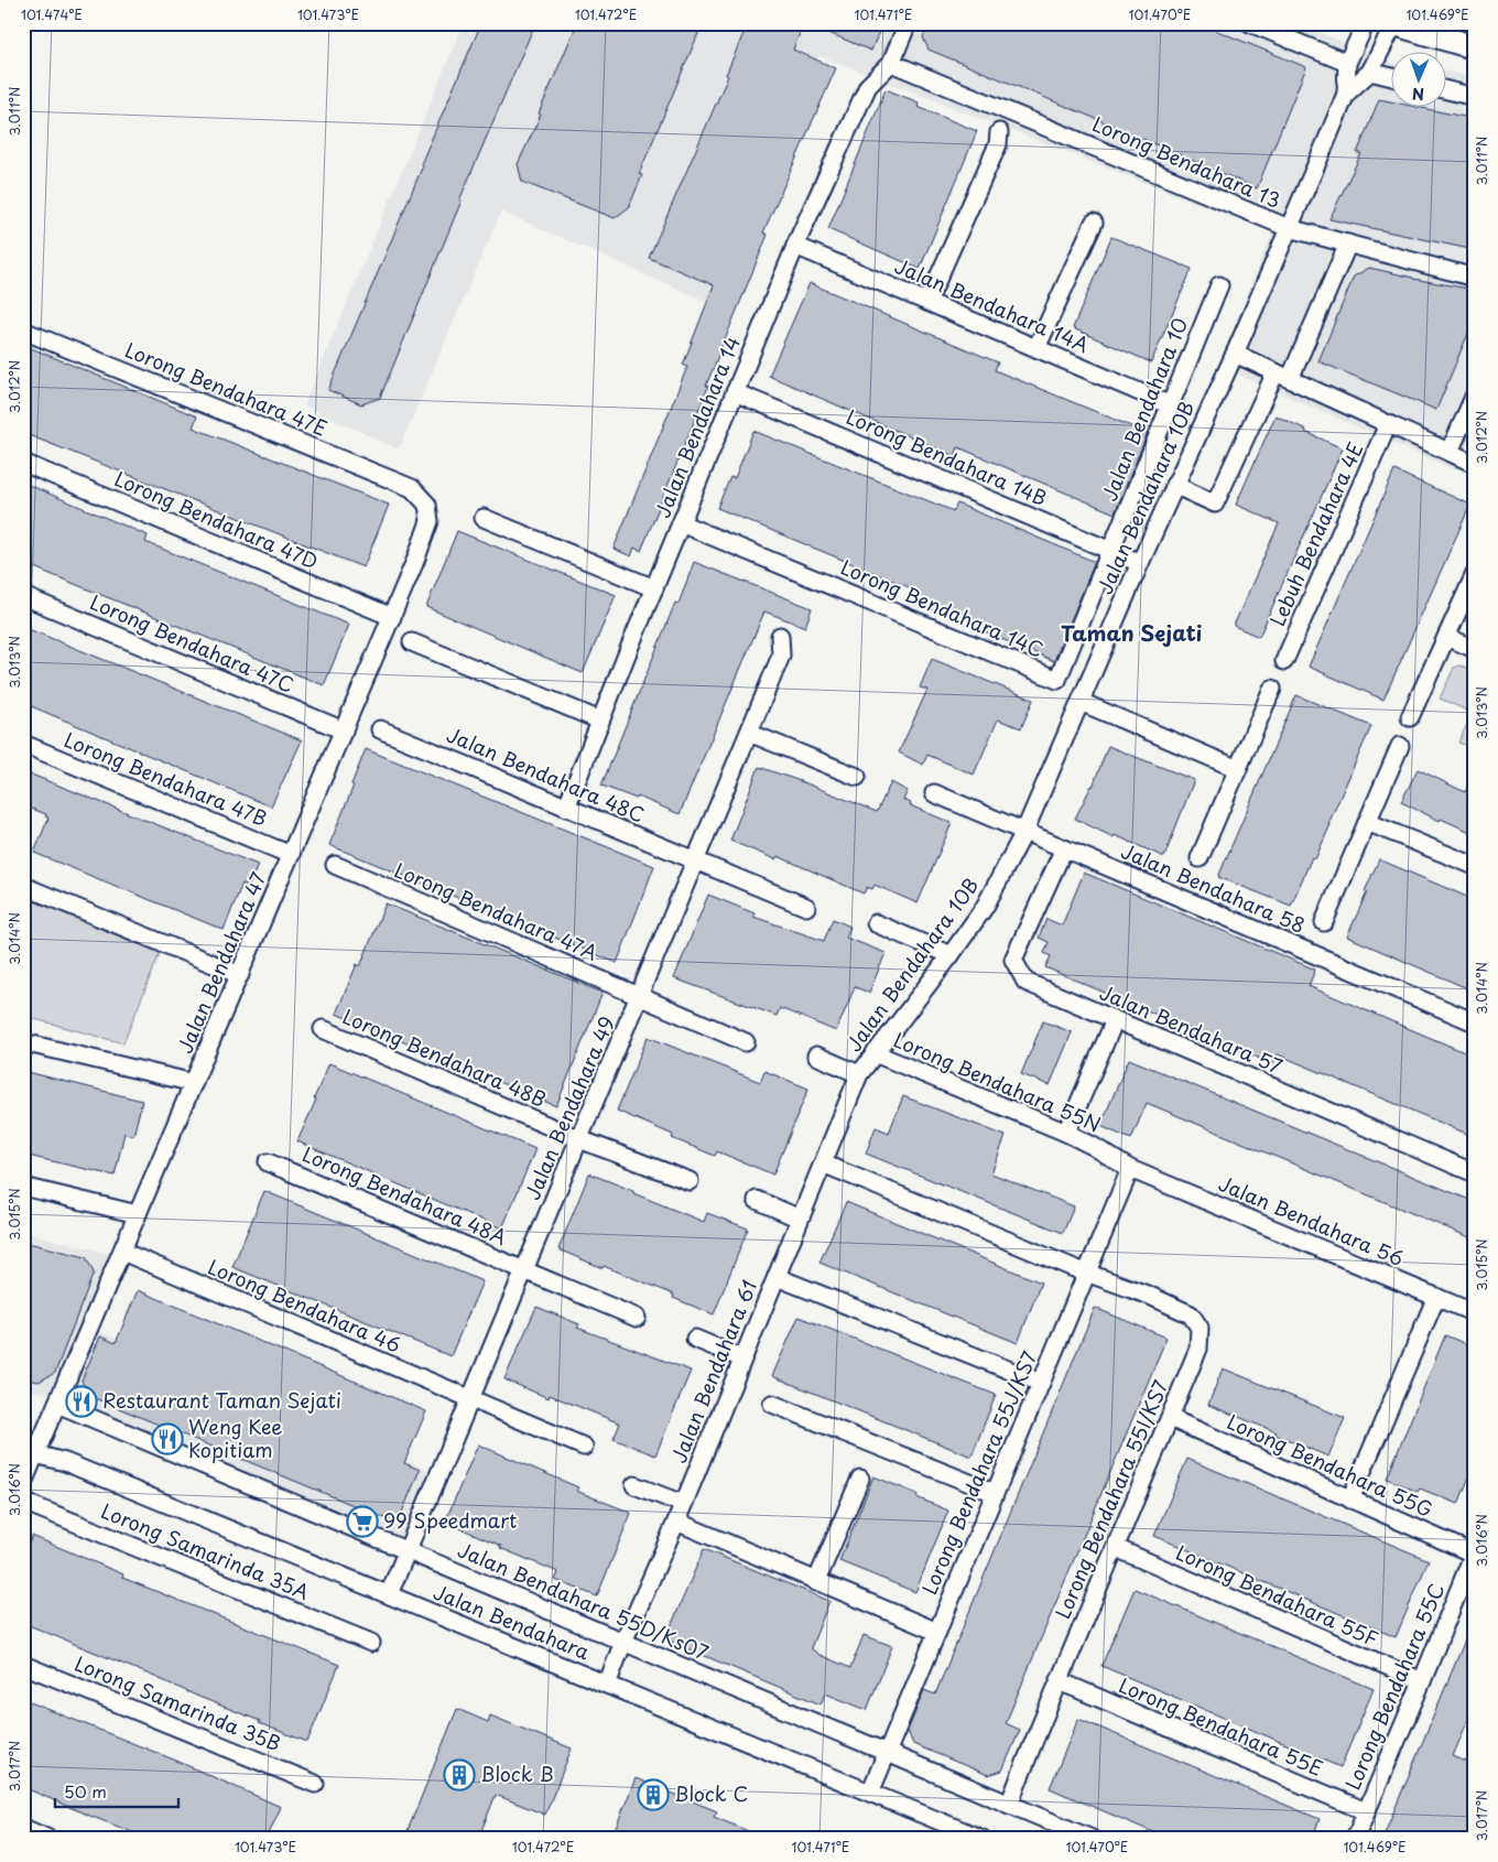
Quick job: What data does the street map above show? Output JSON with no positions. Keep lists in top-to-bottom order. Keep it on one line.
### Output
{"streets":{"street":["Lorong Bendahara 13","Jalan Bendahara 14A","Lorong Bendahara 47E","Jalan Bendahara 10","Jalan Bendahara 14","Lorong Bendahara 14B","Jalan Bendahara 10B","Lorong Bendahara 47D","Lebuh Bendahara 4E","Lorong Bendahara 14C","Lorong Bendahara 47C","Jalan Bendahara 48C","Lorong Bendahara 47B","Jalan Bendahara 58","Lorong Bendahara 47A","Jalan Bendahara 47","Jalan Bendahara 57","Lorong Bendahara 48B","Lorong Bendahara 55N","Jalan Bendahara 49","Lorong Bendahara 48A","Jalan Bendahara 56","Lorong Bendahara 46","Jalan Bendahara 61","Lorong Bendahara 55G","Lorong Bendahara 55J/KS7","Lorong Bendahara 55I/KS7","Lorong Samarinda 35A","Lorong Bendahara 55F","Jalan Bendahara 55D/Ks07","Jalan Bendahara","Lorong Bendahara 55C","Lorong Samarinda 35B","Lorong Bendahara 55E"]},"crossings":[["Lorong Bendahara 13","Jalan Bendahara 14"],["Lorong Bendahara 13","Jalan Bendahara 10B"],["Jalan Bendahara 14A","Jalan Bendahara 10"],["Jalan Bendahara 14A","Jalan Bendahara 14"],["Lorong Bendahara 47E","Jalan Bendahara 47"],["Jalan Bendahara 10","Lorong Bendahara 14B"],["Jalan Bendahara 10","Lorong Bendahara 14C"],["Jalan Bendahara 14","Lorong Bendahara 14B"],["Jalan Bendahara 14","Lorong Bendahara 14C"],["Jalan Bendahara 14","Jalan Bendahara 48C"],["Lorong Bendahara 14B","Jalan Bendahara 10B"],["Lorong Bendahara 14B","Lorong Bendahara 14C"],["Jalan Bendahara 10B","Jalan Bendahara 58"],["Jalan Bendahara 10B","Lorong Bendahara 55N"],["Jalan Bendahara 10B","Jalan Bendahara 61"],["Lorong Bendahara 47D","Jalan Bendahara 47"],["Lorong Bendahara 47C","Jalan Bendahara 47"],["Jalan Bendahara 48C","Jalan Bendahara 49"],["Lorong Bendahara 47B","Jalan Bendahara 47"],["Jalan Bendahara 58","Jalan Bendahara 57"],["Lorong Bendahara 47A","Jalan Bendahara 49"],["Jalan Bendahara 47","Lorong Bendahara 46"],["Jalan Bendahara 47","Jalan Bendahara 55D/Ks07"],["Jalan Bendahara 47","Jalan Bendahara"],["Lorong Bendahara 48B","Jalan Bendahara 49"],["Lorong Bendahara 55N","Jalan Bendahara 56"],["Lorong Bendahara 55N","Lorong Bendahara 55J/KS7"],["Jalan Bendahara 49","Lorong Bendahara 48A"],["Jalan Bendahara 49","Lorong Bendahara 46"],["Jalan Bendahara 49","Jalan Bendahara 55D/Ks07"],["Jalan Bendahara 49","Jalan Bendahara"],["Jalan Bendahara 56","Lorong Bendahara 55J/KS7"],["Jalan Bendahara 61","Lorong Bendahara 55I/KS7"],["Jalan Bendahara 61","Jalan Bendahara 55D/Ks07"],["Jalan Bendahara 61","Jalan Bendahara"],["Lorong Bendahara 55G","Lorong Bendahara 55I/KS7"],["Lorong Bendahara 55G","Lorong Bendahara 55C"],["Lorong Bendahara 55J/KS7","Lorong Bendahara 55I/KS7"],["Lorong Bendahara 55J/KS7","Jalan Bendahara 55D/Ks07"],["Lorong Bendahara 55J/KS7","Jalan Bendahara"],["Lorong Bendahara 55I/KS7","Lorong Bendahara 55F"],["Lorong Bendahara 55I/KS7","Jalan Bendahara 55D/Ks07"],["Lorong Bendahara 55I/KS7","Lorong Bendahara 55E"],["Lorong Bendahara 55F","Lorong Bendahara 55C"],["Lorong Bendahara 55C","Lorong Bendahara 55E"]],"districts":["Taman Sejati"],"places":{"restaurant":["Restaurant Taman Sejati","Weng Kee Kopitiam"],"supermarket":["99 Speedmart"],"building":["Block B","Block C"]},"scale_bar":"50 m","north":"bottom","coordinates":["101.474°E","101.473°E","101.472°E","101.471°E","101.470°E","101.469°E","3.011°N","3.012°N","3.013°N","3.014°N","3.015°N","3.016°N","3.017°N"]}
